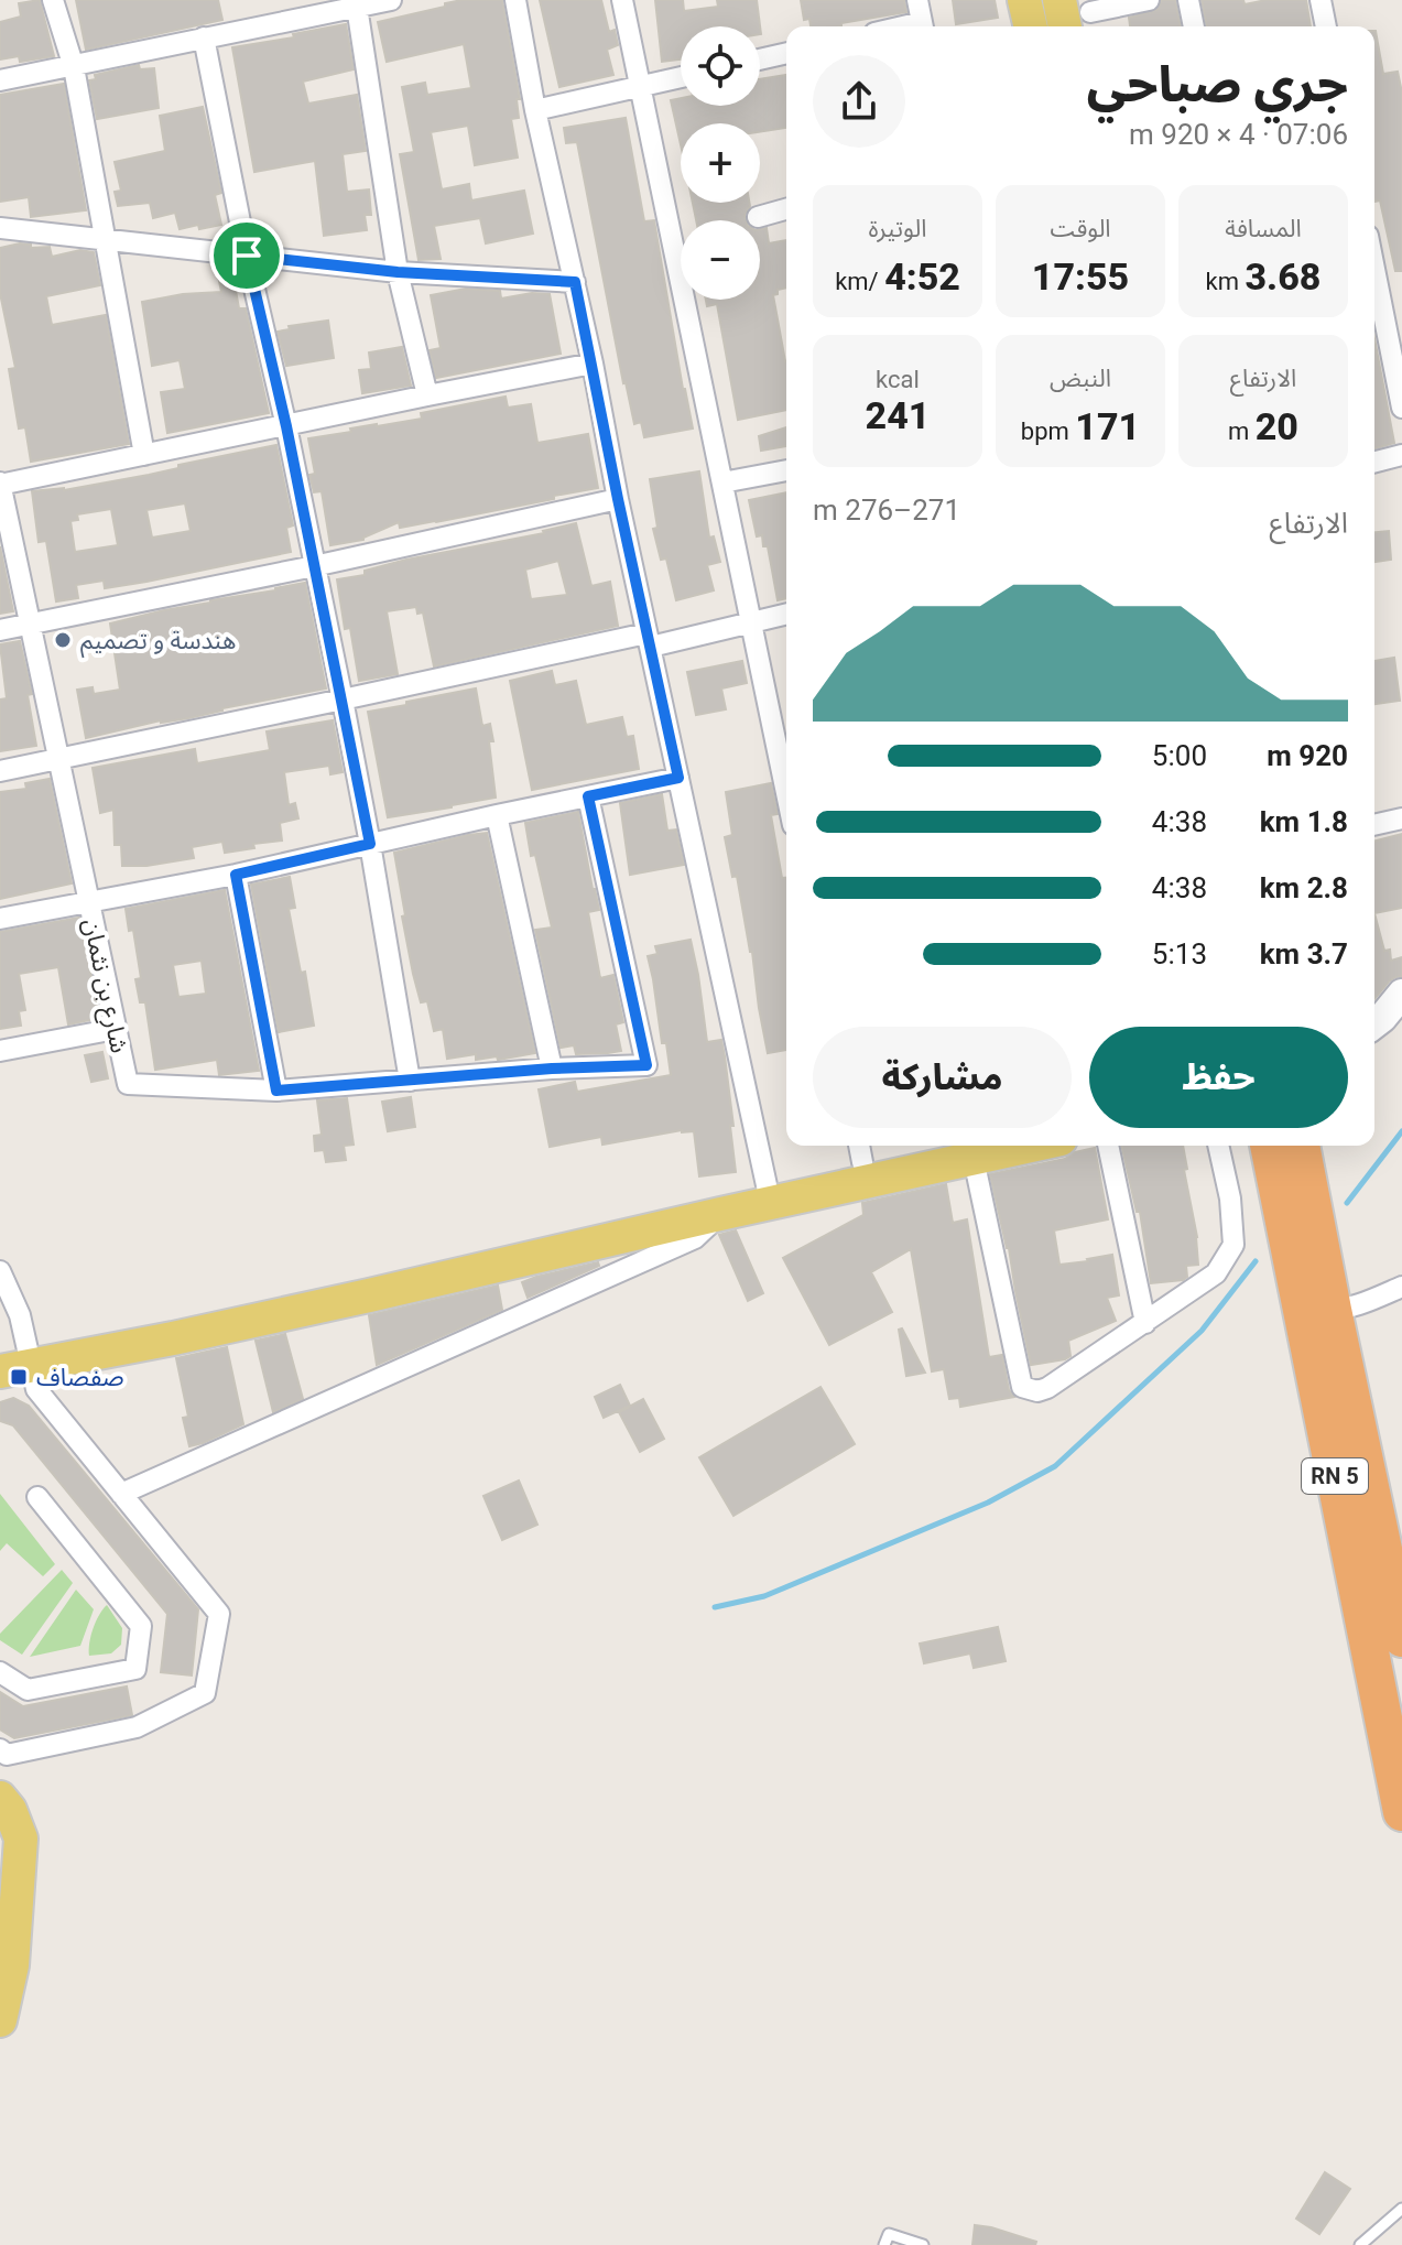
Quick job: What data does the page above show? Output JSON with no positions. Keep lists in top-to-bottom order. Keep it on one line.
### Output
{"streets":{"highway":["RN 5"],"street":["شارع بن نثمان"]},"places":{"other":["هندسة و تصميم"],"transit":["صفصاف"]},"page":{"map_buttons":["+","−"],"heading":["جري صباحي","07:06 · 4 × 920 m"],"stats":[["المسافة","3.68 km"],["الوقت","17:55"],["الوتيرة","4:52 /km"],["الارتفاع","20 m"],["النبض","171 bpm"],["kcal","241"]],"chart":["الارتفاع","271–276 m"],"list":[{"name":"920 m","note":"5:00"},{"name":"1.8 km","note":"4:38"},{"name":"2.8 km","note":"4:38"},{"name":"3.7 km","note":"5:13"}],"buttons":["حفظ","مشاركة"]}}
